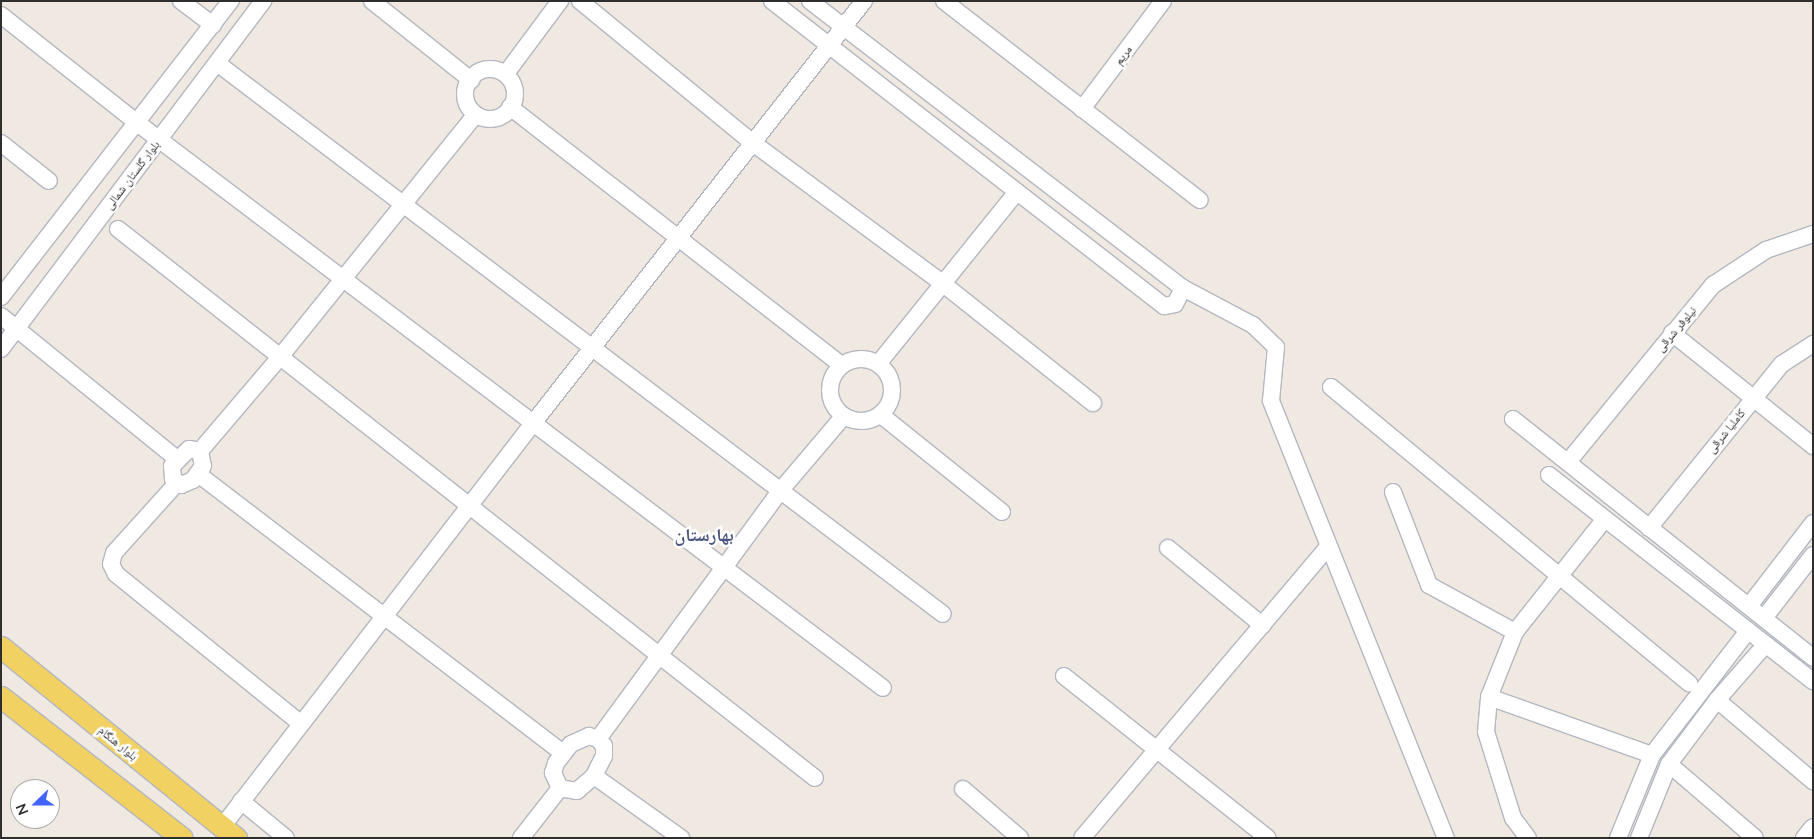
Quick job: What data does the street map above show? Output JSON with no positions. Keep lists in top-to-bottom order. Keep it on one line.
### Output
{"streets":{"main road":["بلوار هنگام"],"street":["مریم","بلوار گلستان شمالی","نیلوفر شرقی","کاملیا شرقی"]},"districts":["بهارستان"],"north":"left"}
